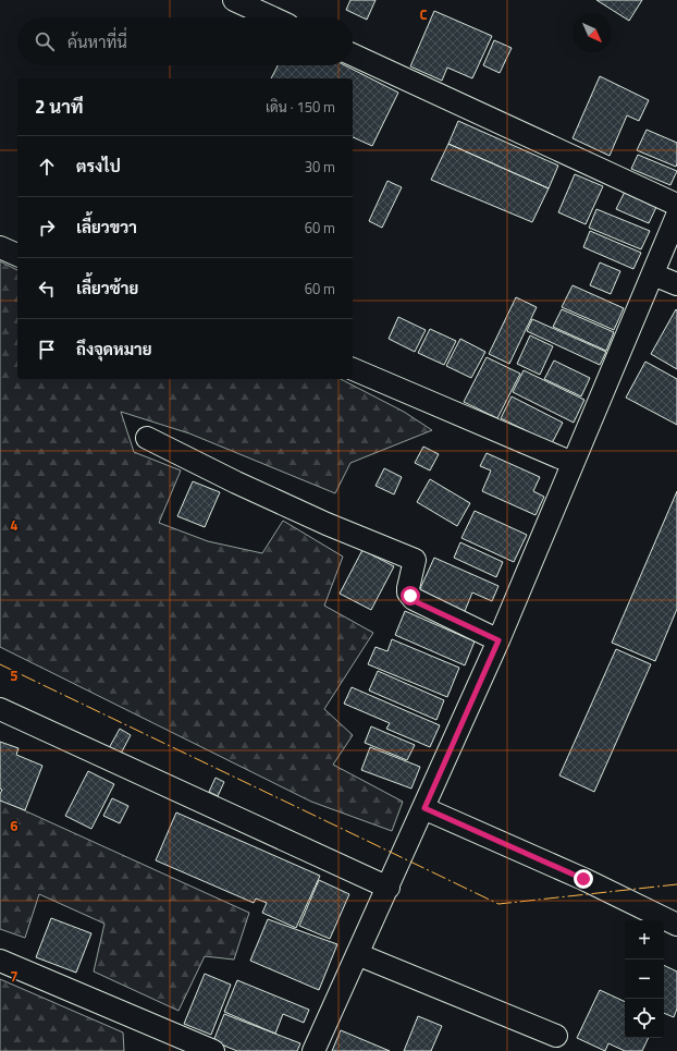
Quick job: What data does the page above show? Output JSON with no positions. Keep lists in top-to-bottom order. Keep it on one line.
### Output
{"north":"bottom right","page":{"search":"ค้นหาที่นี่","heading":["2 นาที","เดิน · 150 m"],"list":[["ตรงไป","30 m"],["เลี้ยวขวา","60 m"],["เลี้ยวซ้าย","60 m"],"ถึงจุดหมาย"],"map_buttons":["+","−"]},"grid":{"columns":["C"],"rows":["4","5","6","7"]}}
